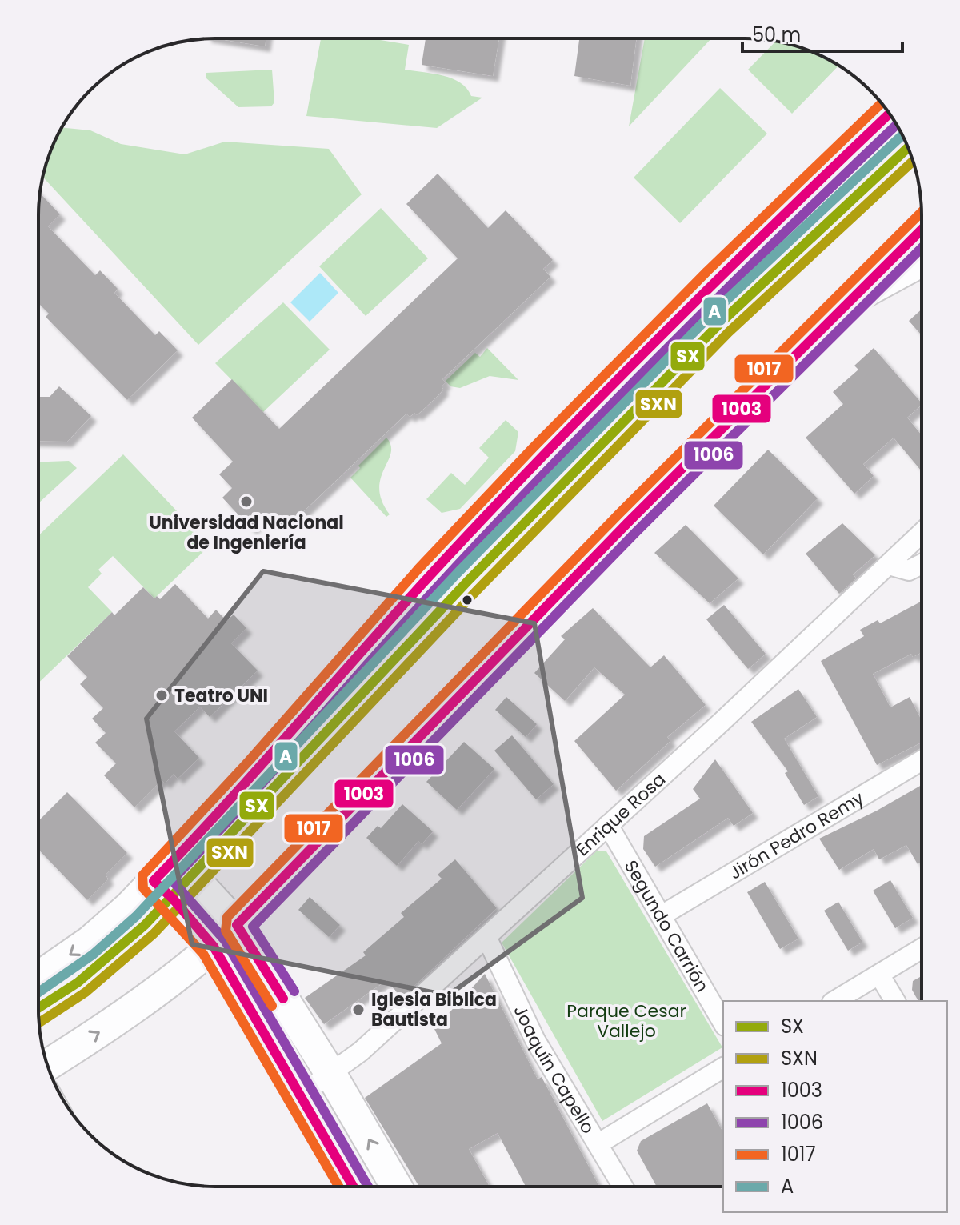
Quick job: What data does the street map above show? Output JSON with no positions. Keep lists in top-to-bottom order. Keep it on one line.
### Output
{"streets":{"street":["Enrique Rosa","Jirón Pedro Remy","Segundo Carrión","Joaquín Capello"]},"crossings":[["Enrique Rosa","Segundo Carrión"],["Enrique Rosa","Joaquín Capello"],["Jirón Pedro Remy","Segundo Carrión"]],"parks":["Parque Cesar Vallejo"],"places":["Universidad Nacional de Ingeniería","Teatro UNI","Iglesia Biblica Bautista"],"lines":["transit line 1017","transit line 1003","transit line 1006","transit line A","transit line SX","transit line SXN"],"legend":["SX","SXN","1003","1006","1017","A"],"scale_bar":"50 m"}
